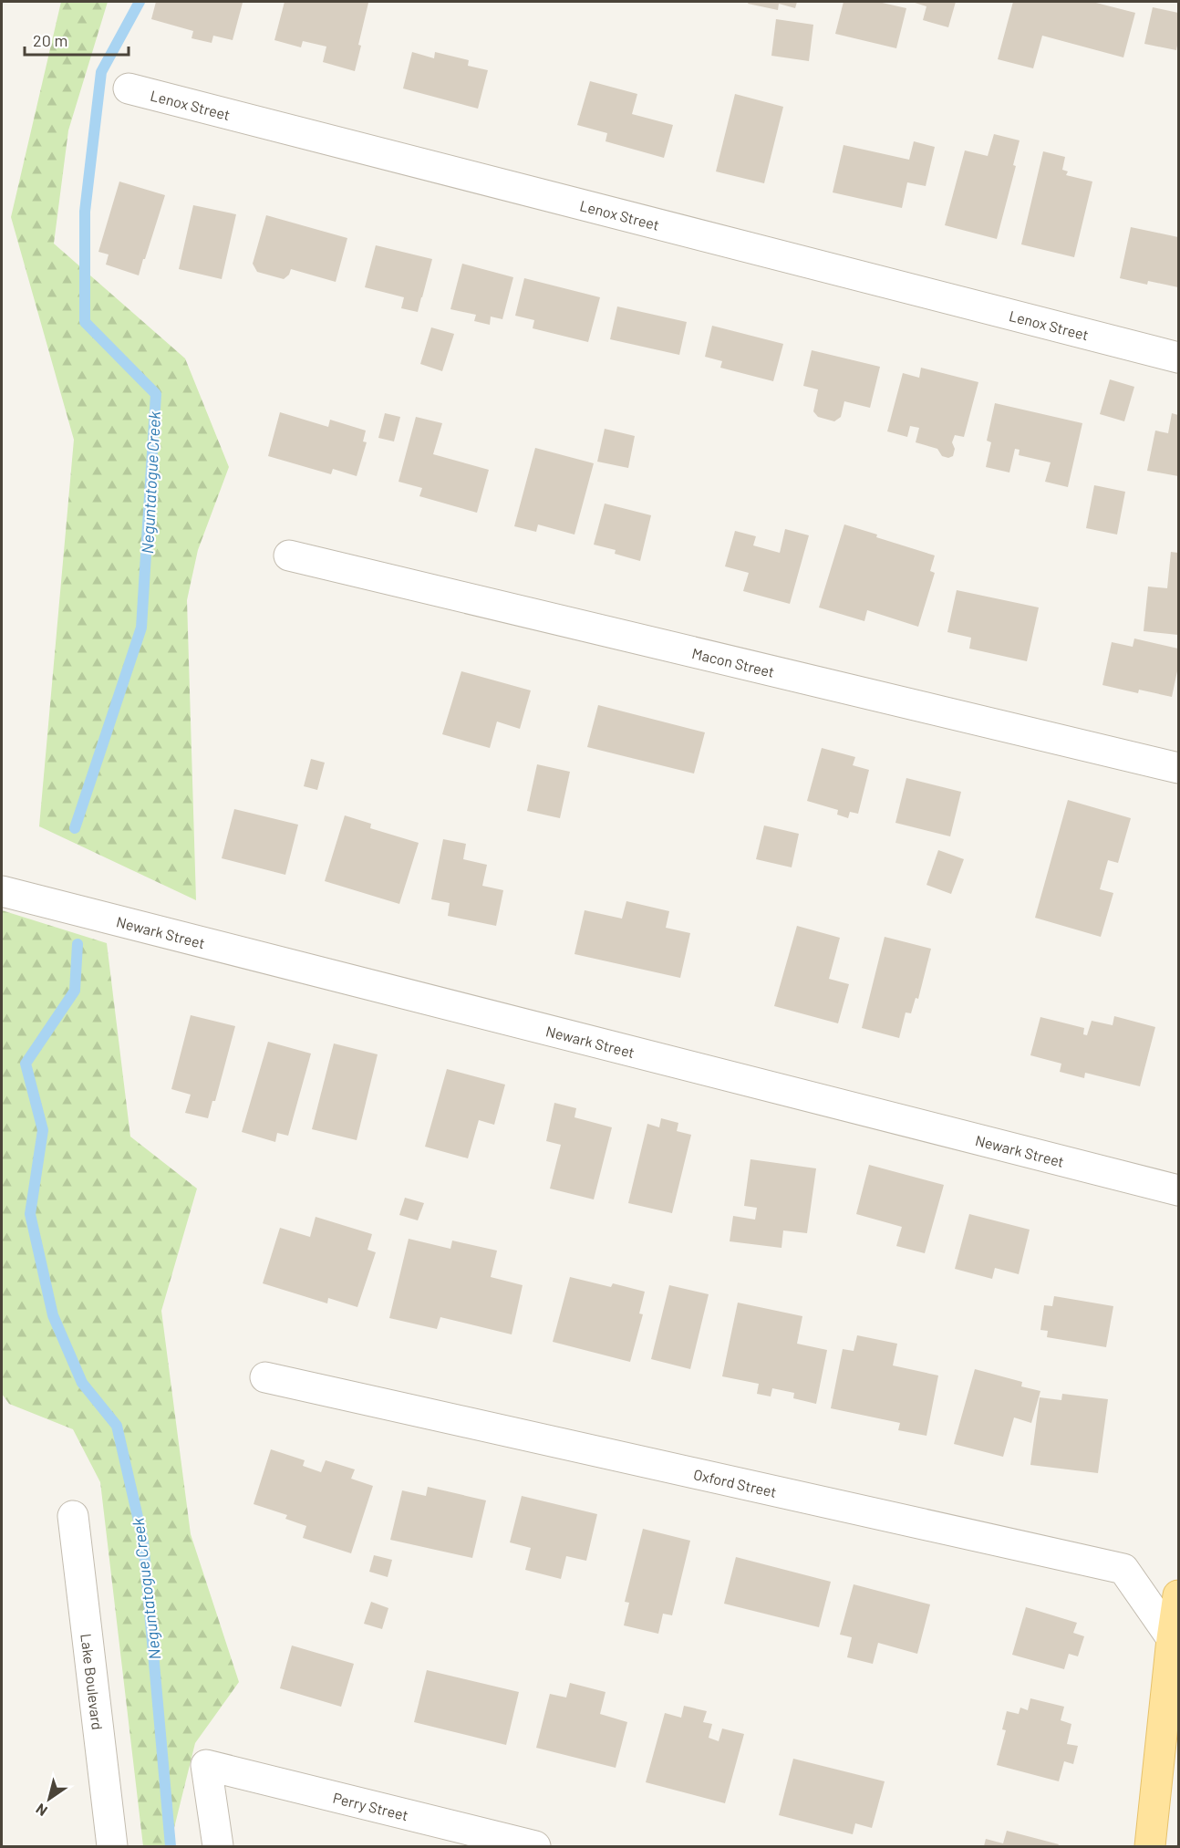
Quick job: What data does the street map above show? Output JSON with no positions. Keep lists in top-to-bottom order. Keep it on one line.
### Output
{"streets":{"street":["Lenox Street","Macon Street","Newark Street","Oxford Street","Lake Boulevard","Perry Street"]},"water":["Neguntatogue Creek"],"scale_bar":"20 m","north":"bottom left"}
